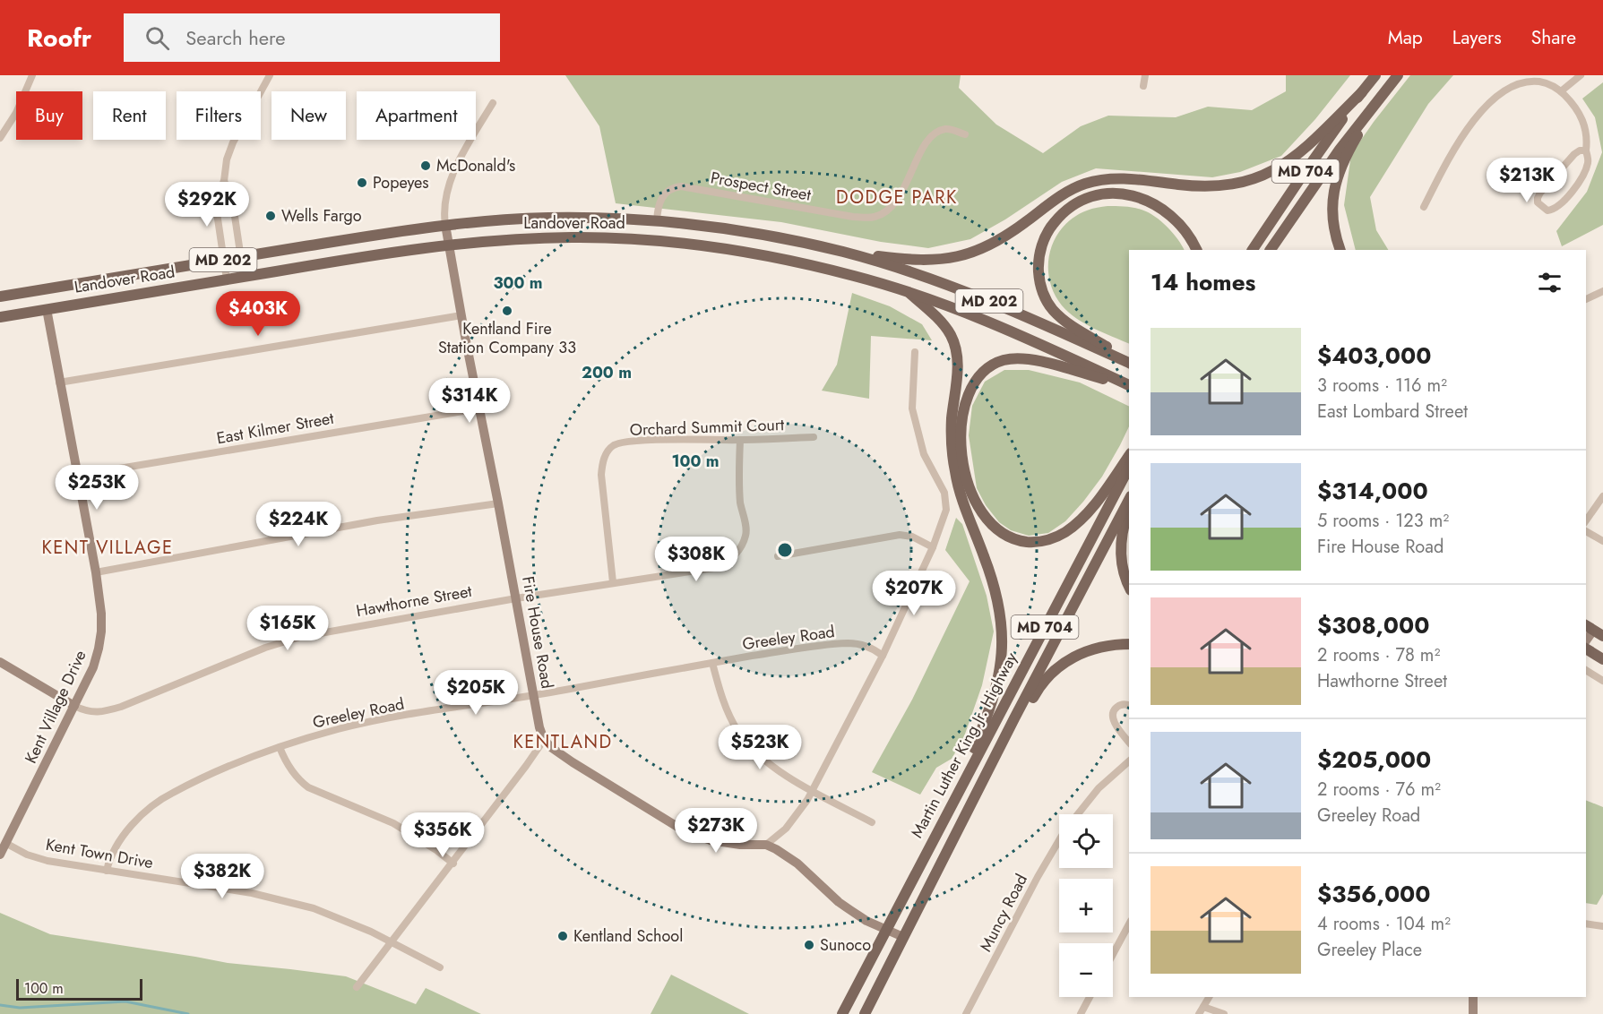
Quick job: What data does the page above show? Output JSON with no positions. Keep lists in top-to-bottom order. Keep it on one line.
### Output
{"streets":{"main road":["MD 704","Landover Road","MD 202","Martin Luther King Jr. Highway"],"street":["Prospect Street","Orchard Summit Court","East Kilmer Street","Hawthorne Street","Fire House Road","Greeley Road","Kent Village Drive","Kent Town Drive","Muncy Road"]},"crossings":[["Prospect Street","Landover Road"],["Landover Road","Fire House Road"],["Landover Road","Kent Village Drive"],["Orchard Summit Court","Hawthorne Street"],["East Kilmer Street","Fire House Road"],["East Kilmer Street","Kent Village Drive"],["Hawthorne Street","Fire House Road"],["Hawthorne Street","Kent Village Drive"],["Fire House Road","Greeley Road"],["Greeley Road","Kent Town Drive"],["Kent Village Drive","Kent Town Drive"]],"districts":["DODGE PARK","KENT VILLAGE","KENTLAND"],"places":["McDonald's","Popeyes","Wells Fargo","Kentland Fire Station Company 33","Kentland School","Sunoco"],"scale_bar":"100 m","page":{"header":"Roofr","search":"Search here","nav":["Map","Layers","Share"],"chip":["Buy","Rent","Filters","New","Apartment"],"price":["$213K","$292K","$403K","$314K","$253K","$224K","$308K","$207K","$165K","$205K","$523K","$273K","$356K","$382K"],"heading":"14 homes","list":[{"name":"$403,000","note":"3 rooms · 116 m² · East Lombard Street"},{"name":"$314,000","note":"5 rooms · 123 m² · Fire House Road"},{"name":"$308,000","note":"2 rooms · 78 m² · Hawthorne Street"},{"name":"$205,000","note":"2 rooms · 76 m² · Greeley Road"},{"name":"$356,000","note":"4 rooms · 104 m² · Greeley Place"}],"map_buttons":["+","−"],"scale":"100 m"},"rings":["300 m","200 m","100 m"]}
